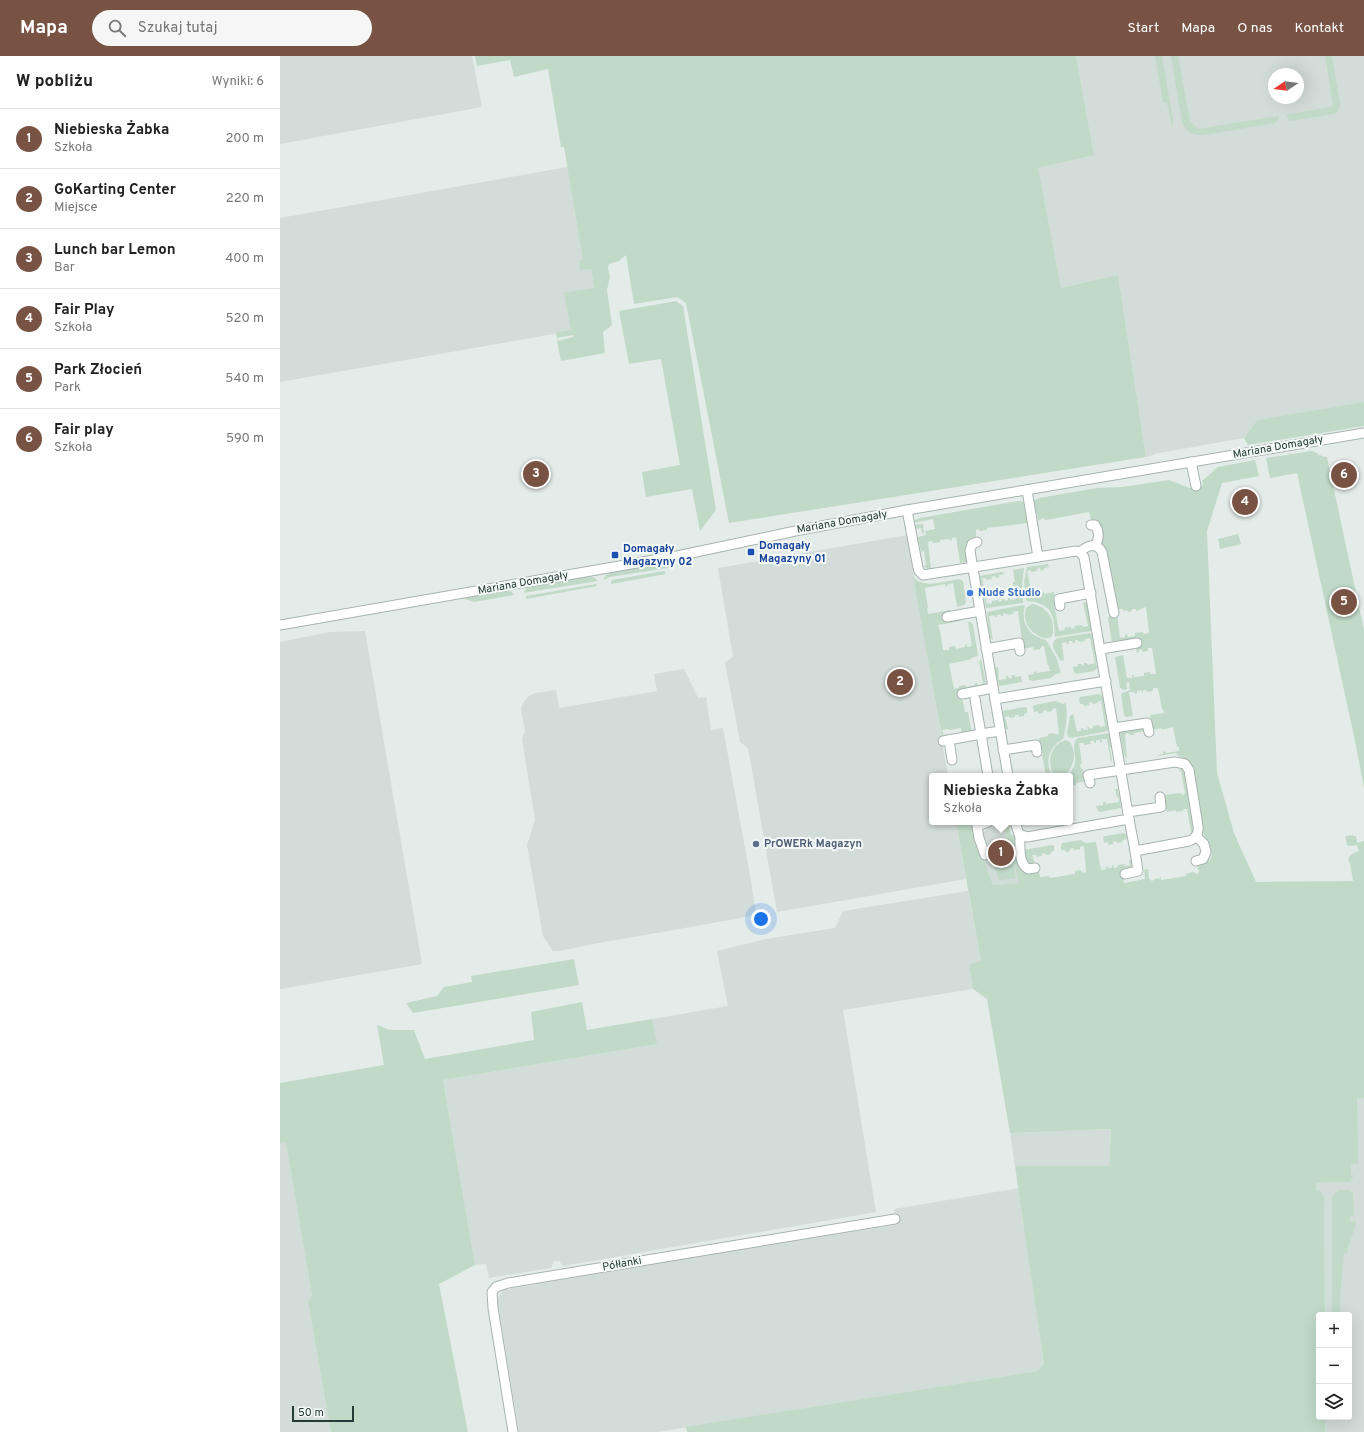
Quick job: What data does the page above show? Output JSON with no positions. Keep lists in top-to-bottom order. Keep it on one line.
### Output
{"streets":{"street":["Mariana Domagały","Półłanki"]},"places":{"transit":["Domagały Magazyny 01","Domagały Magazyny 02"],"other":["Nude Studio","PrOWERk Magazyn"]},"scale_bar":"50 m","north":"left","page":{"header":"Mapa","search":"Szukaj tutaj","nav":["Start","Mapa","O nas","Kontakt"],"heading":["W pobliżu","Wyniki: 6"],"list":[{"mark":"1","name":"Niebieska Żabka","note":"Szkoła","value":"200 m"},{"mark":"2","name":"GoKarting Center","note":"Miejsce","value":"220 m"},{"mark":"3","name":"Lunch bar Lemon","note":"Bar","value":"400 m"},{"mark":"4","name":"Fair Play","note":"Szkoła","value":"520 m"},{"mark":"5","name":"Park Złocień","note":"Park","value":"540 m"},{"mark":"6","name":"Fair play","note":"Szkoła","value":"590 m"}],"pins":["3","6","4","5","2","1"],"popup":["Niebieska Żabka","Szkoła"],"map_buttons":["+","−"],"scale":"50 m"}}
